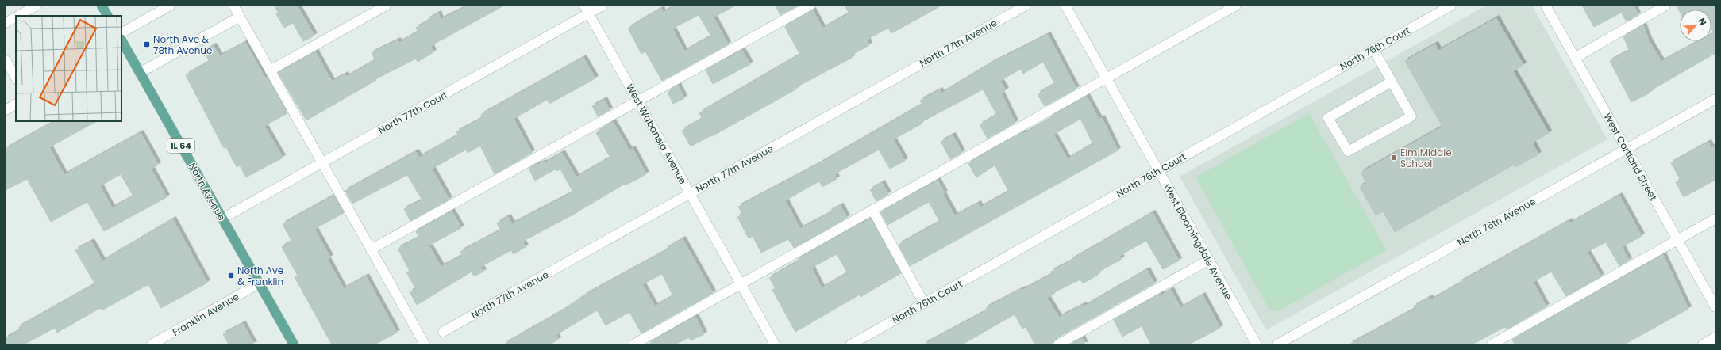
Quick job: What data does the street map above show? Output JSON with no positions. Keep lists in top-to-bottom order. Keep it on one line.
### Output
{"streets":{"main road":["IL 64","North Avenue"],"street":["North 77th Avenue","North 76th Court","North 77th Court","West Wabansia Avenue","West Cortland Street","North 76th Avenue","West Bloomingdale Avenue","Franklin Avenue"]},"crossings":[["North 77th Avenue","West Wabansia Avenue"],["North 76th Court","West Bloomingdale Avenue"],["North 77th Court","West Wabansia Avenue"],["North 77th Court","North Avenue"],["West Cortland Street","North 76th Avenue"],["North Avenue","Franklin Avenue"]],"places":{"transit":["North Ave & 78th Avenue","North Ave & Franklin"],"other":["Elm Middle School"]},"north":"top right"}
